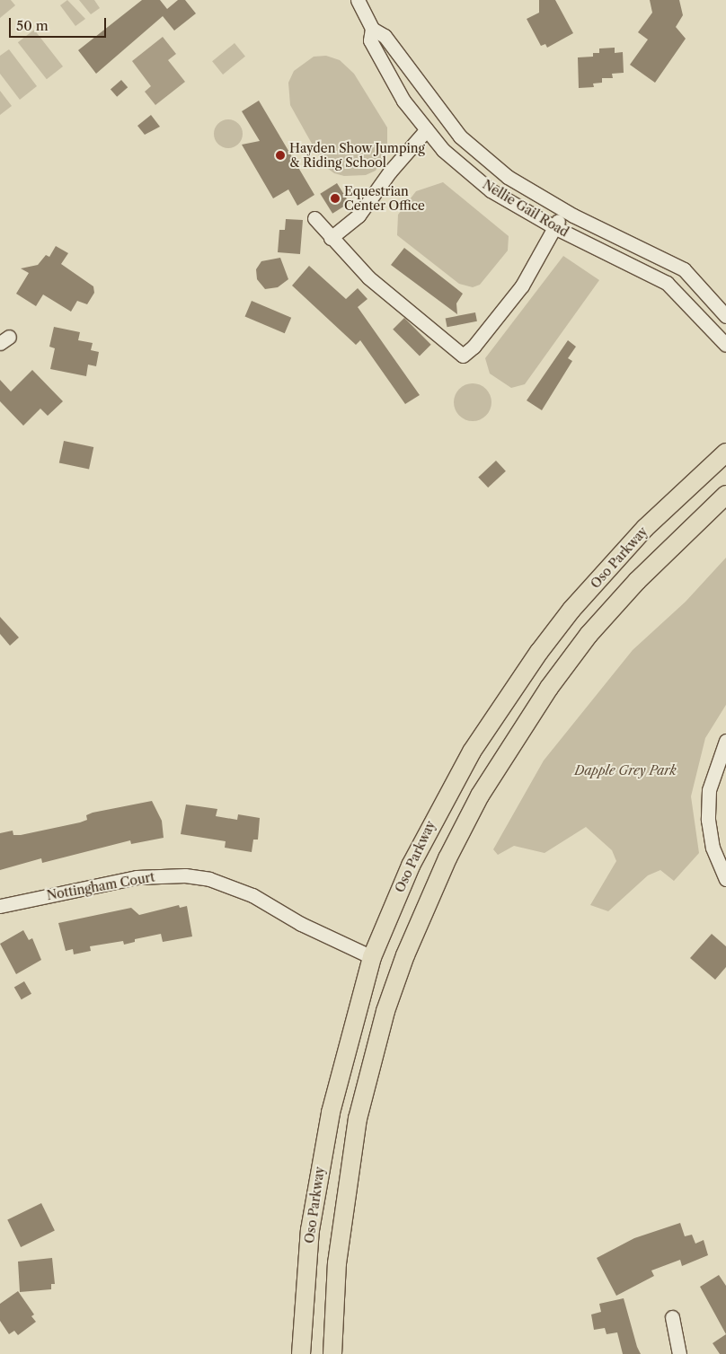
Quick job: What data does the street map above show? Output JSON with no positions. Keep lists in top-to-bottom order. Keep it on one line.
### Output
{"streets":{"main road":["Oso Parkway"],"street":["Nellie Gail Road","Nottingham Court"]},"crossings":[["Oso Parkway","Nottingham Court"]],"parks":["Dapple Grey Park"],"places":["Hayden Show Jumping & Riding School","Equestrian Center Office"],"scale_bar":"50 m"}
